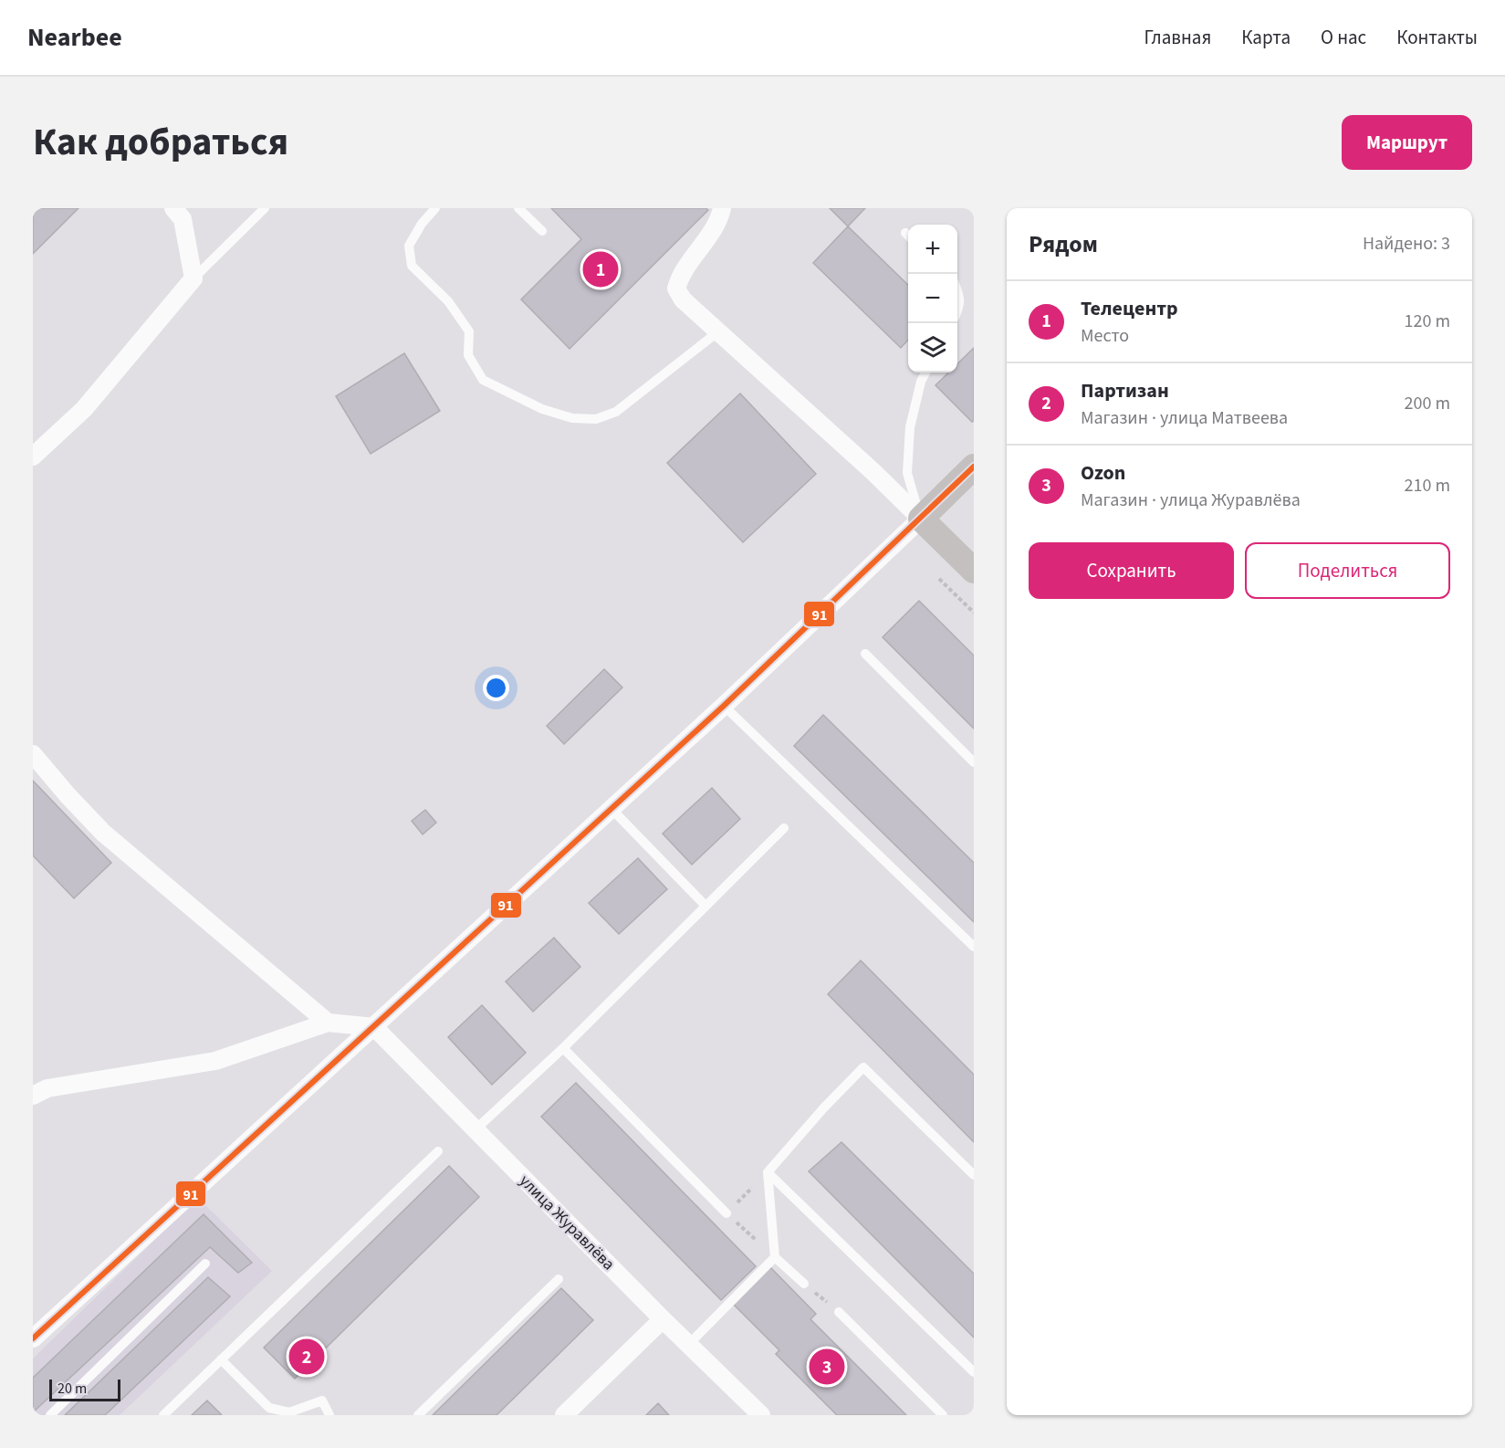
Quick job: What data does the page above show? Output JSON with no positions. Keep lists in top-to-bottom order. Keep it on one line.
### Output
{"streets":{"street":["улица Журавлёва"]},"lines":["transit line 91"],"scale_bar":"20 m","page":{"header":"Nearbee","nav":["Главная","Карта","О нас","Контакты"],"title":"Как добраться","buttons":["Маршрут",["Сохранить","Поделиться"]],"heading":["Рядом","Найдено: 3"],"map_buttons":["+","−"],"pins":["1","2","3"],"list":[{"mark":"1","name":"Телецентр","note":"Место","value":"120 m"},{"mark":"2","name":"Партизан","note":"Магазин · улица Матвеева","value":"200 m"},{"mark":"3","name":"Ozon","note":"Магазин · улица Журавлёва","value":"210 m"}],"scale":"20 m"}}
